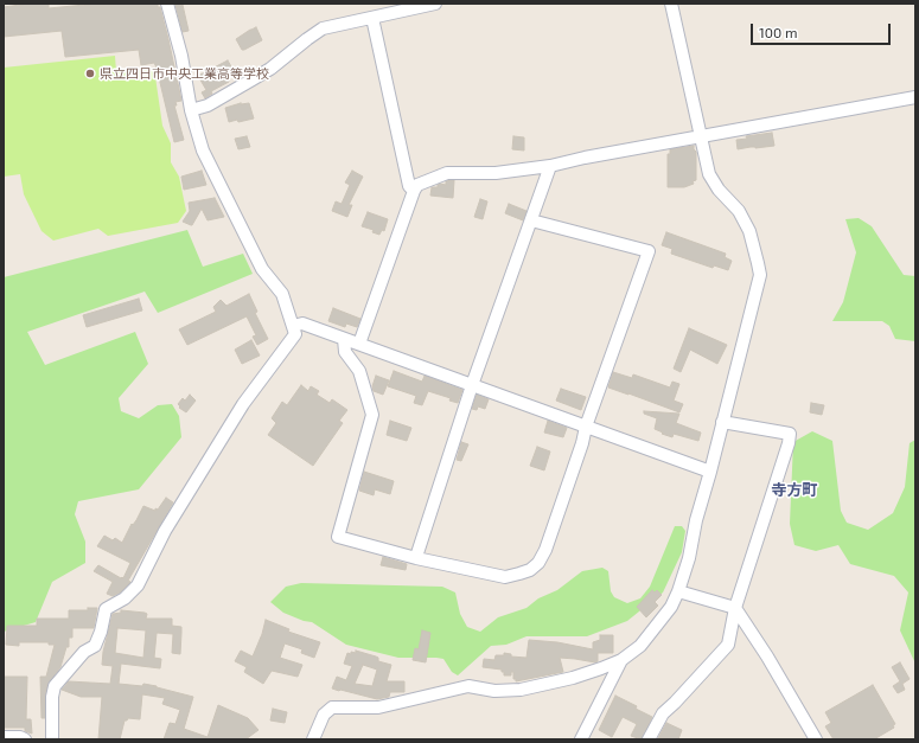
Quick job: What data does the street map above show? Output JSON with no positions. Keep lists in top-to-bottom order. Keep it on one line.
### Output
{"districts":["寺方町"],"places":["県立四日市中央工業高等学校"],"scale_bar":"100 m"}
